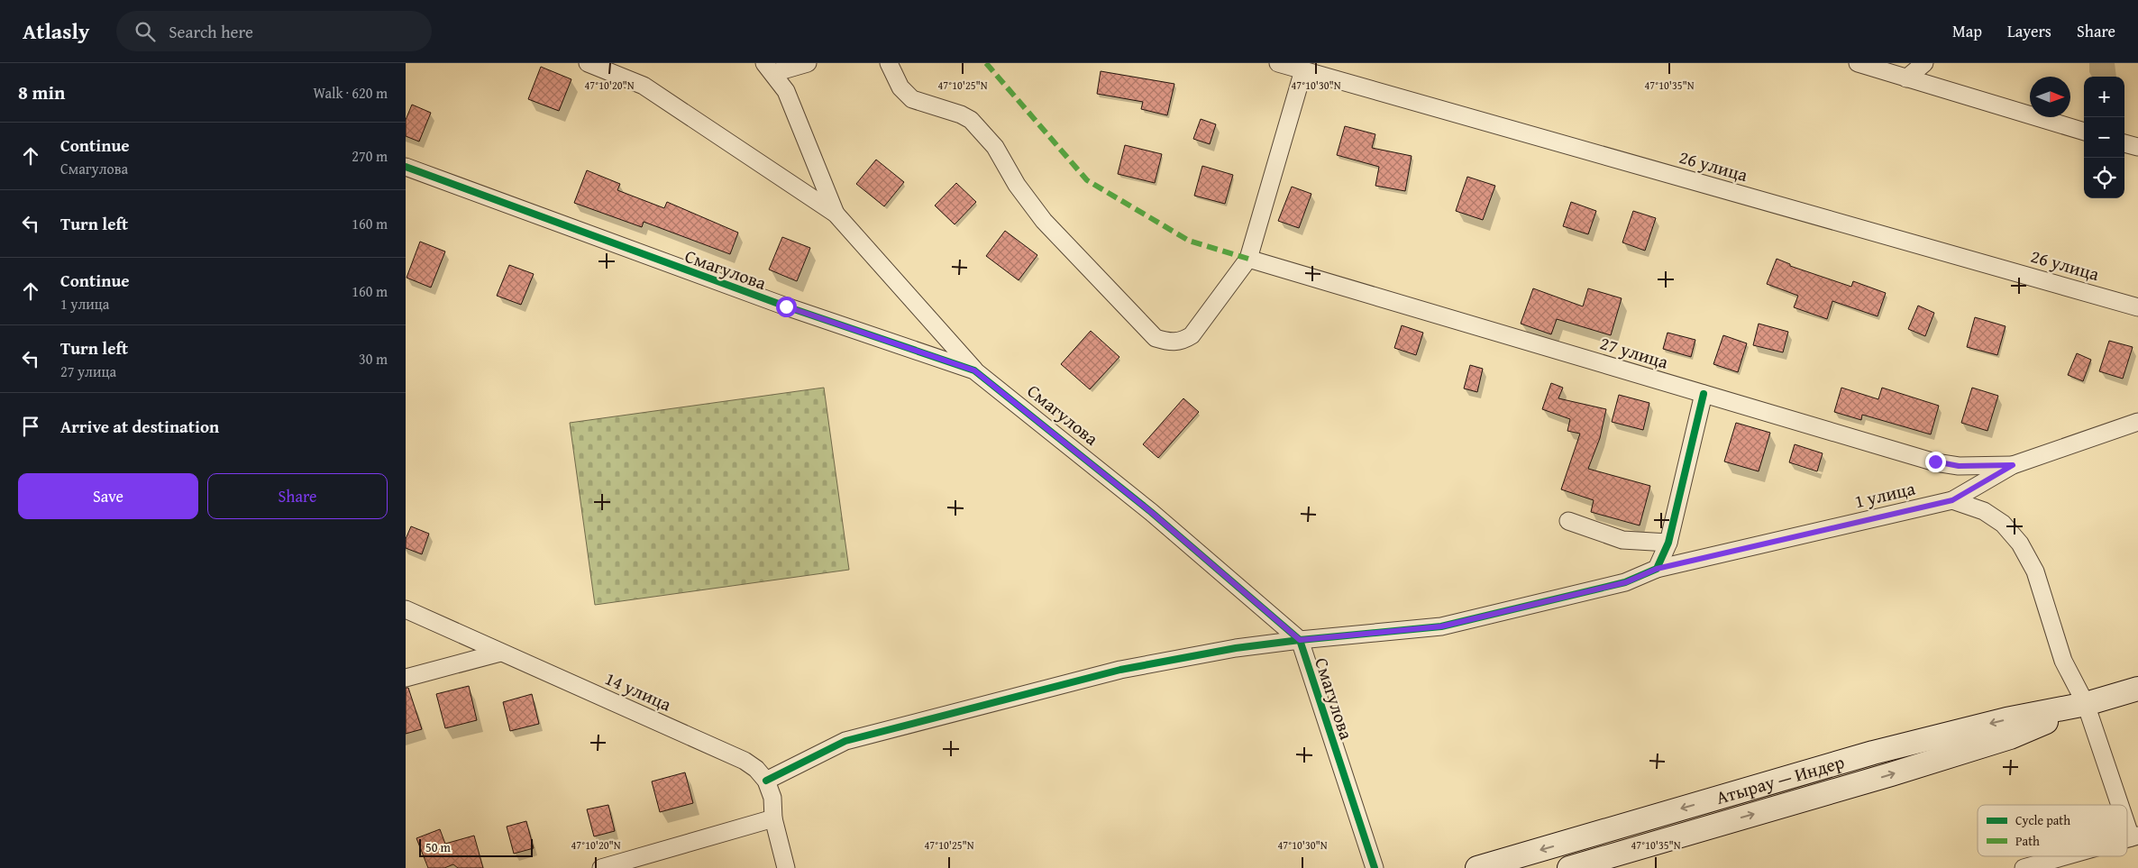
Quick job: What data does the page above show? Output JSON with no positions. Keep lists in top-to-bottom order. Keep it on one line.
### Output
{"streets":{"main road":["Атырау — Индер"],"street":["26 улица","Смагулова","27 улица","1 улица","14 улица"]},"crossings":[["Смагулова","1 улица"],["27 улица","1 улица"],["1 улица","14 улица"]],"legend":["Cycle path","Path"],"scale_bar":"50 m","north":"right","page":{"header":"Atlasly","search":"Search here","nav":["Map","Layers","Share"],"heading":["8 min","Walk · 620 m"],"map_buttons":["+","−"],"list":[["Continue","Смагулова","270 m"],["Turn left","160 m"],["Continue","1 улица","160 m"],["Turn left","27 улица","30 m"],"Arrive at destination"],"buttons":["Save","Share"],"scale":"50 m"},"coordinates":["47°10'20\"N","47°10'25\"N","47°10'30\"N","47°10'35\"N"]}
